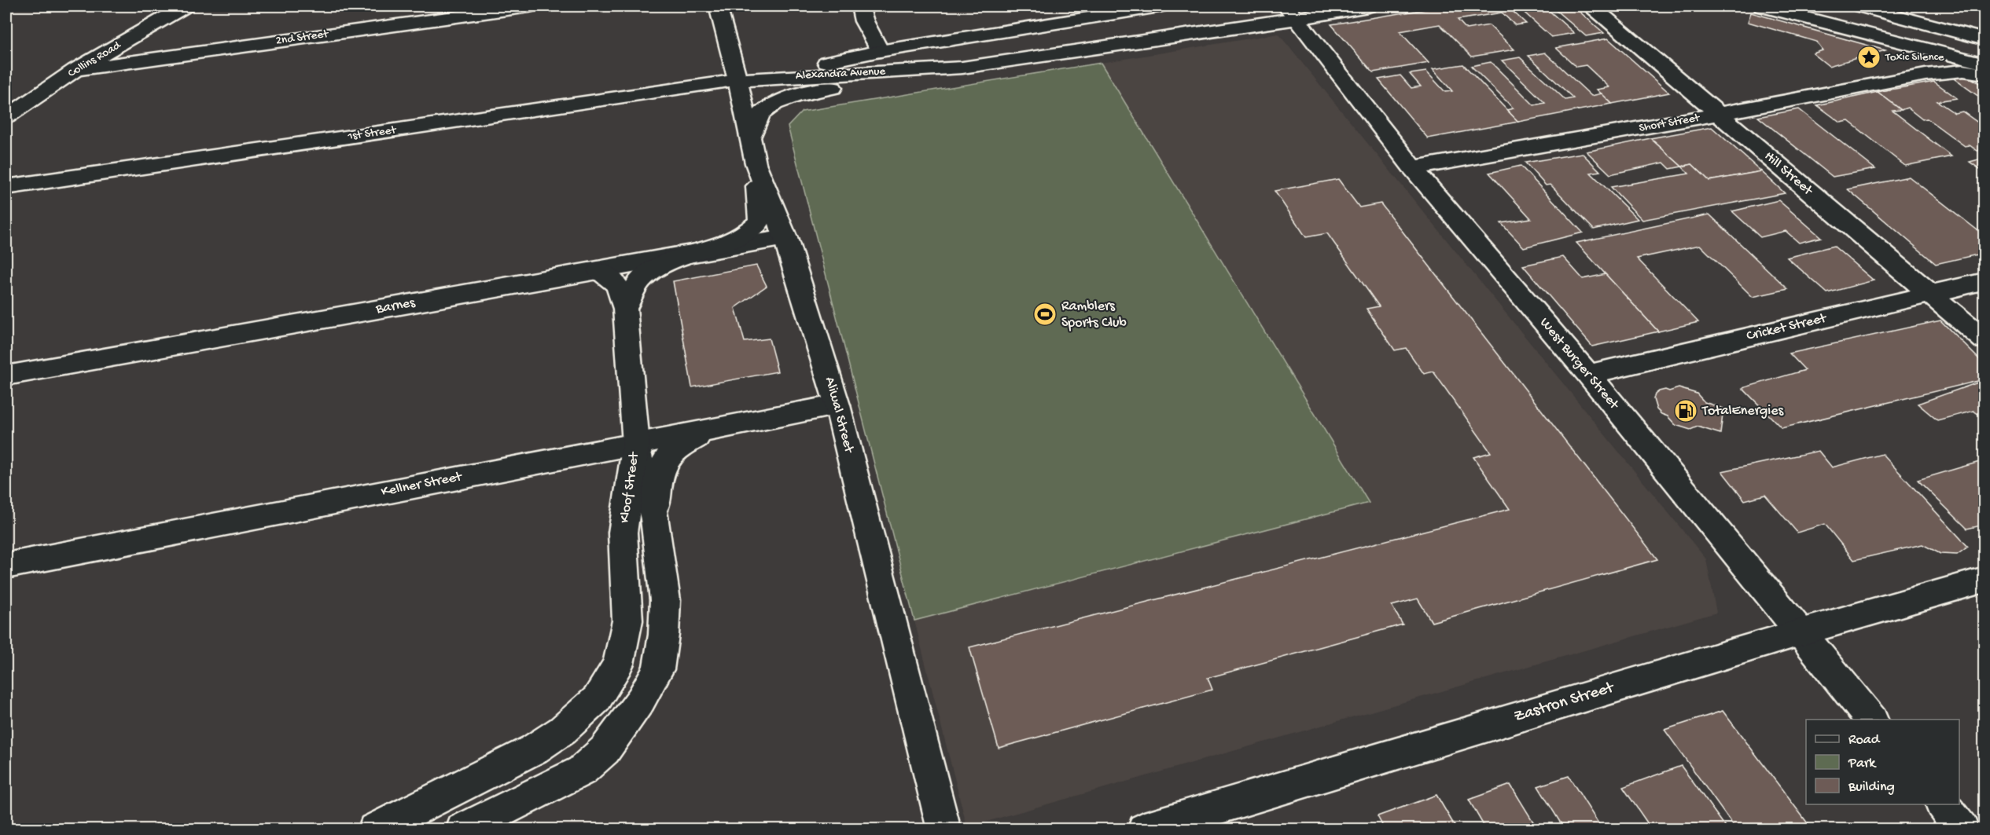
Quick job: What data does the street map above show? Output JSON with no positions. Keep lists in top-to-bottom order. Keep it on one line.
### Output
{"streets":{"main road":["2nd Street","Collins Road","Alexandra Avenue","Short Street","1st Street","Hill Street","Barnes","Cricket Street","West Burger Street","Aliwal Street","Kellner Street","Kloof Street","Zastron Street"]},"crossings":[["2nd Street","Collins Road"],["Alexandra Avenue","1st Street"],["Alexandra Avenue","West Burger Street"],["Alexandra Avenue","Aliwal Street"],["Short Street","Hill Street"],["Short Street","West Burger Street"],["1st Street","Aliwal Street"],["Hill Street","Cricket Street"],["Barnes","Aliwal Street"],["Cricket Street","West Burger Street"],["West Burger Street","Zastron Street"],["Aliwal Street","Kellner Street"],["Kellner Street","Kloof Street"]],"places":{"place":["Toxic Silence"],"sports":["Ramblers Sports Club"],"fuel station":["TotalEnergies"]},"legend":["Road","Park","Building"]}
